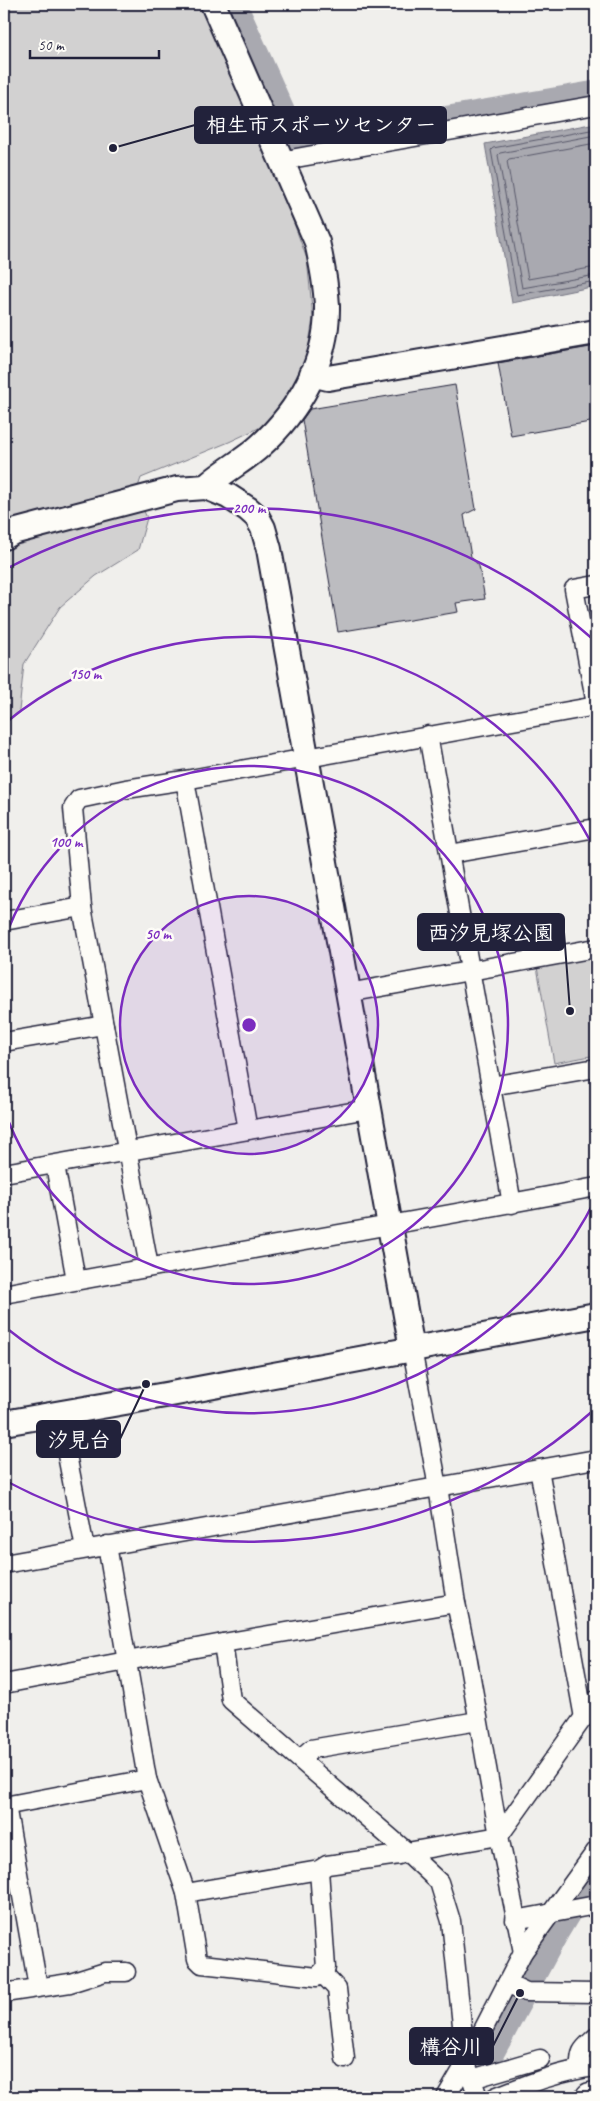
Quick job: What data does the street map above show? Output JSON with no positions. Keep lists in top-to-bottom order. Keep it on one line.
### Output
{"places":["相生市スポーツセンター","西汐見塚公園","汐見台","構谷川"],"scale_bar":"50 m","rings":["200 m","150 m","100 m","50 m"]}
